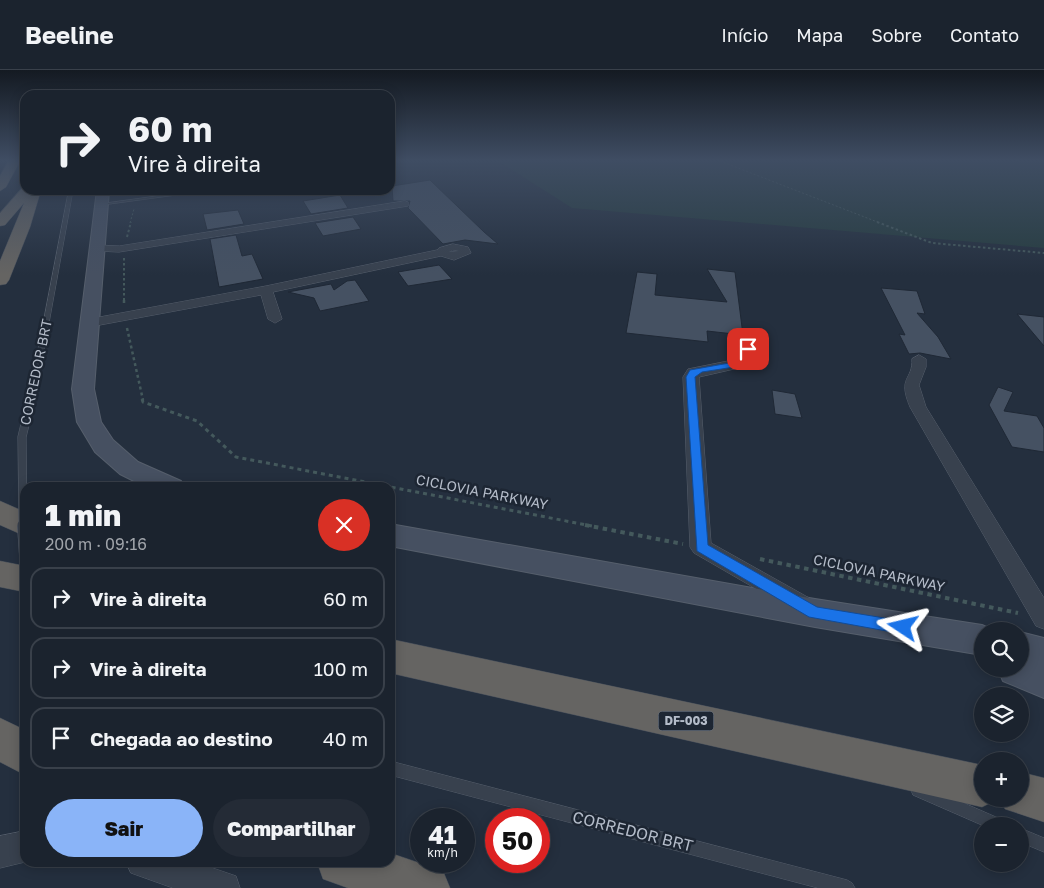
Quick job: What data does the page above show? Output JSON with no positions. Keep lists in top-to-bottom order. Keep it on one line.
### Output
{"streets":{"highway":["DF-003"],"lane":["CORREDOR BRT"],"path":["CICLOVIA PARKWAY"]},"page":{"header":"Beeline","nav":["Início","Mapa","Sobre","Contato"],"turn":["60 m","Vire à direita"],"heading":["1 min","200 m · 09:16"],"list":[{"name":"Vire à direita","value":"60 m"},{"name":"Vire à direita","value":"100 m"},{"name":"Chegada ao destino","value":"40 m"}],"map_buttons":["+","−"],"buttons":["Sair","Compartilhar"],"speed":"41 km/h","limit":"50"}}
